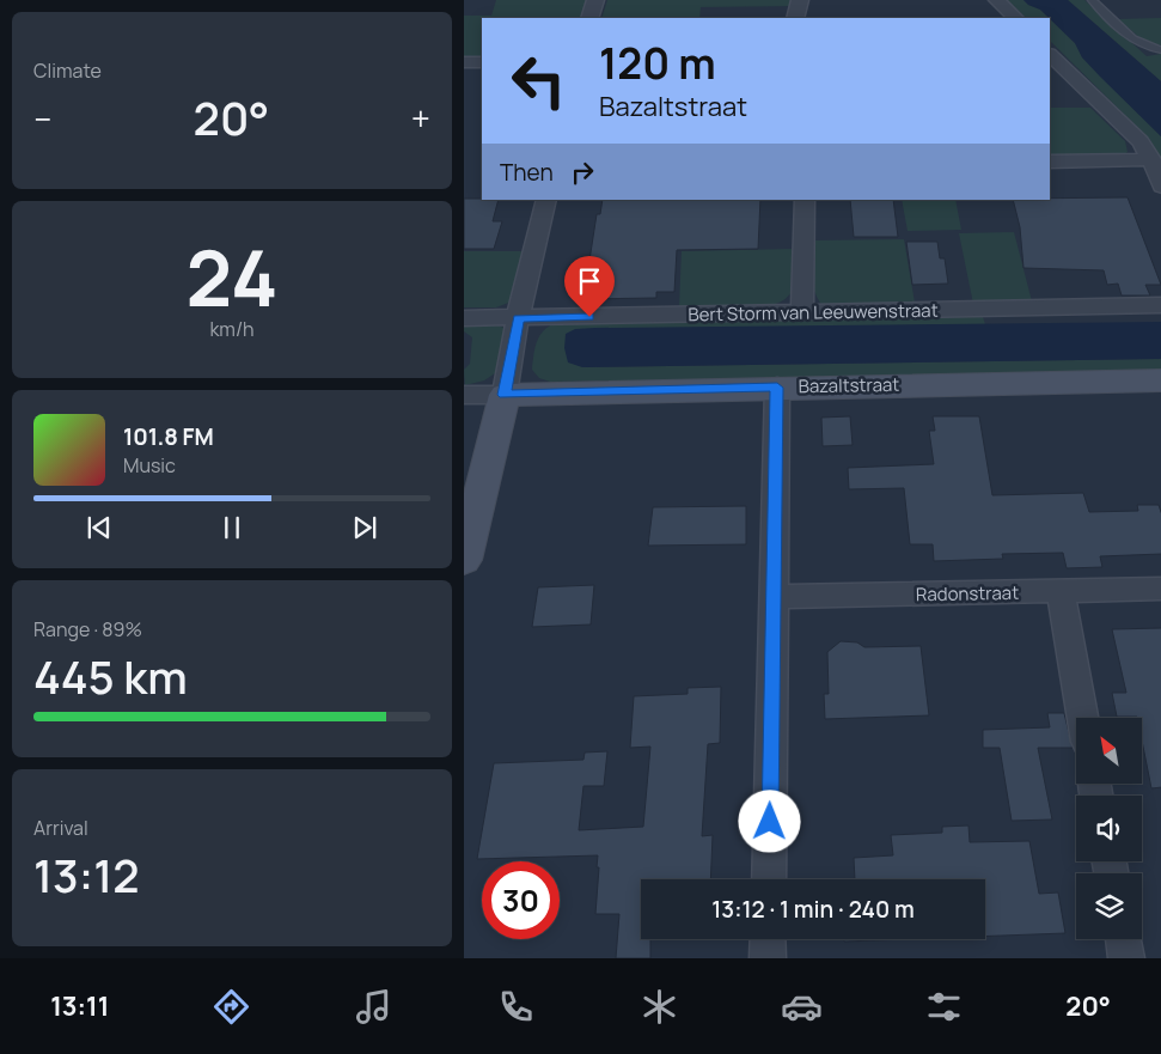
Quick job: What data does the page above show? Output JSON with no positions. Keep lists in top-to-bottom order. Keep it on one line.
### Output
{"streets":{"street":["Bert Storm van Leeuwenstraat","Bazaltstraat","Radonstraat"]},"north":"top left","page":{"tile":["Climate",["24","km/h"],["Range · 89%","445 km"],["Arrival","13:12"]],"turn":["120 m","Bazaltstraat"],"heat":["−","20°","+"],"then":"Then","song":["101.8 FM","Music"],"limit":"30","trip":"13:12 · 1 min · 240 m","tabs":["13:11","20°"]}}
